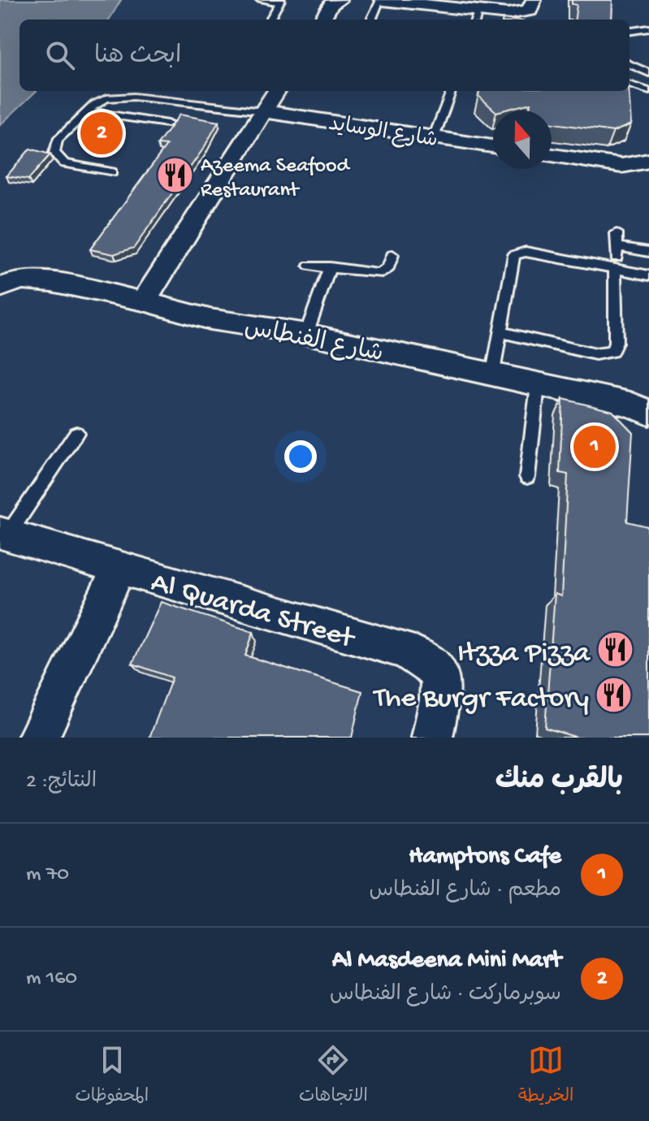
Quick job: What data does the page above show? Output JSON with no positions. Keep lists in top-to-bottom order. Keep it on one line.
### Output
{"streets":{"street":["شارع الوسايد","شارع الفنطاس","Al Quarda Street"]},"places":{"restaurant":["Azeema Seafood Restaurant","Itzza Pizza","The Burgr Factory"]},"north":"top","page":{"search":"ابحث هنا","pins":["2","1"],"heading":["بالقرب منك","النتائج: 2"],"list":[{"mark":"1","name":"Hamptons Cafe","note":"مطعم · شارع الفنطاس","value":"70 m"},{"mark":"2","name":"Al Masdeena Mini Mart","note":"سوبرماركت · شارع الفنطاس","value":"160 m"}],"nav":["الخريطة","الاتجاهات","المحفوظات"]}}
